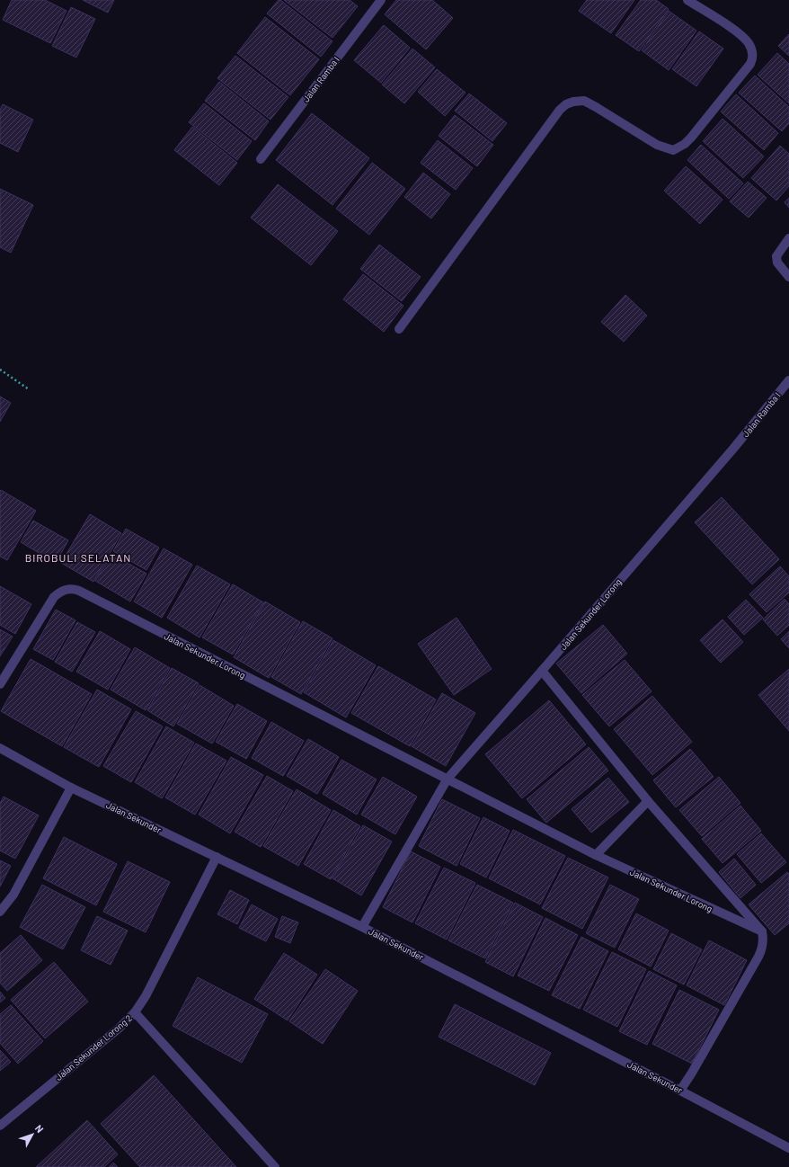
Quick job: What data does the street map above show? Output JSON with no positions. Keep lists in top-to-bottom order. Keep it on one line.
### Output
{"streets":{"street":["Jalan Ramba I","Jalan Sekunder Lorong","Jalan Sekunder","Jalan Sekunder Lorong 2"]},"crossings":[["Jalan Ramba I","Jalan Sekunder Lorong"],["Jalan Sekunder Lorong","Jalan Sekunder"],["Jalan Sekunder","Jalan Sekunder Lorong 2"]],"districts":["BIROBULI SELATAN"],"north":"top right"}
